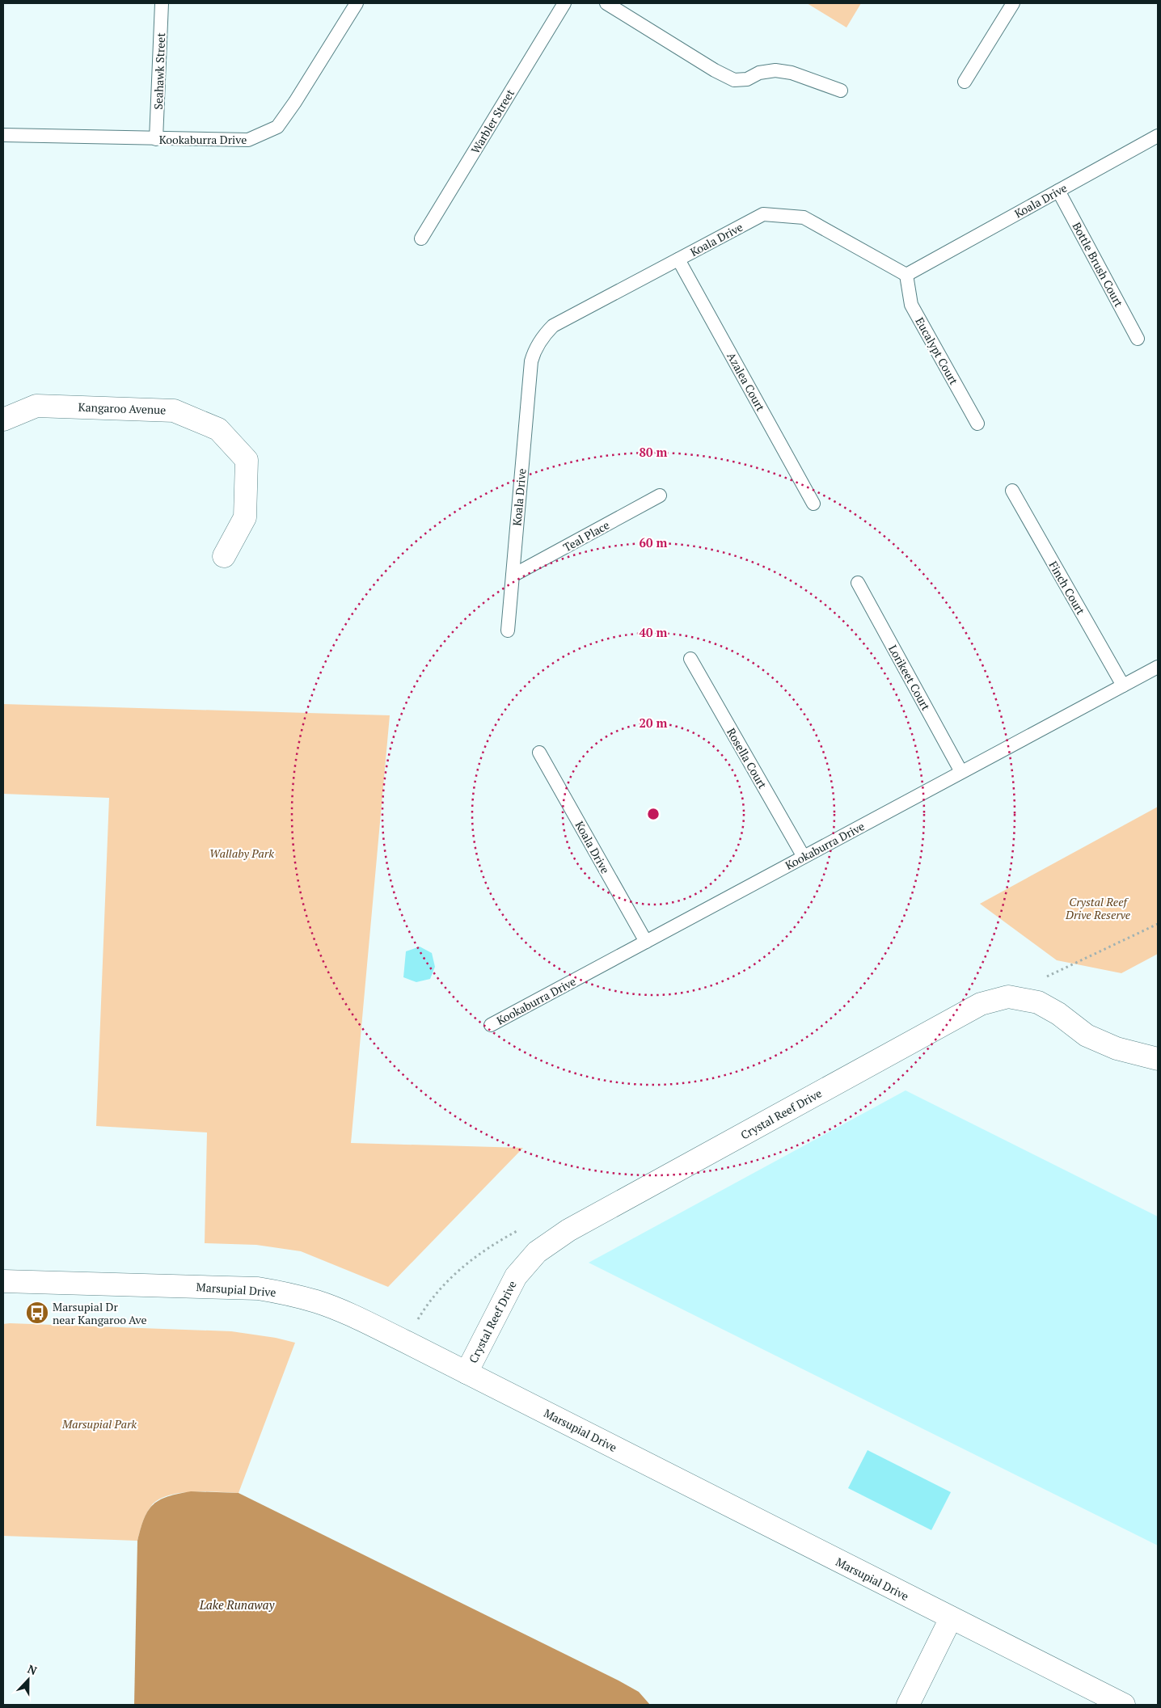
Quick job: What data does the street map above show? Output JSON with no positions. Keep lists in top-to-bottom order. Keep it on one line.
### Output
{"streets":{"street":["Kangaroo Avenue","Crystal Reef Drive","Marsupial Drive"],"lane":["Seahawk Street","Warbler Street","Kookaburra Drive","Koala Drive","Bottle Brush Court","Eucalypt Court","Azalea Court","Teal Place","Finch Court","Lorikeet Court","Rosella Court"]},"crossings":[["Seahawk Street","Kookaburra Drive"],["Kookaburra Drive","Koala Drive"],["Kookaburra Drive","Finch Court"],["Kookaburra Drive","Lorikeet Court"],["Kookaburra Drive","Rosella Court"],["Koala Drive","Bottle Brush Court"],["Koala Drive","Eucalypt Court"],["Koala Drive","Azalea Court"],["Koala Drive","Teal Place"],["Crystal Reef Drive","Marsupial Drive"]],"water":["Lake Runaway"],"parks":["Wallaby Park","Crystal Reef Drive Reserve","Marsupial Park"],"places":{"bus stop":["Marsupial Dr near Kangaroo Ave"]},"north":"top","rings":["80 m","60 m","40 m","20 m"]}
